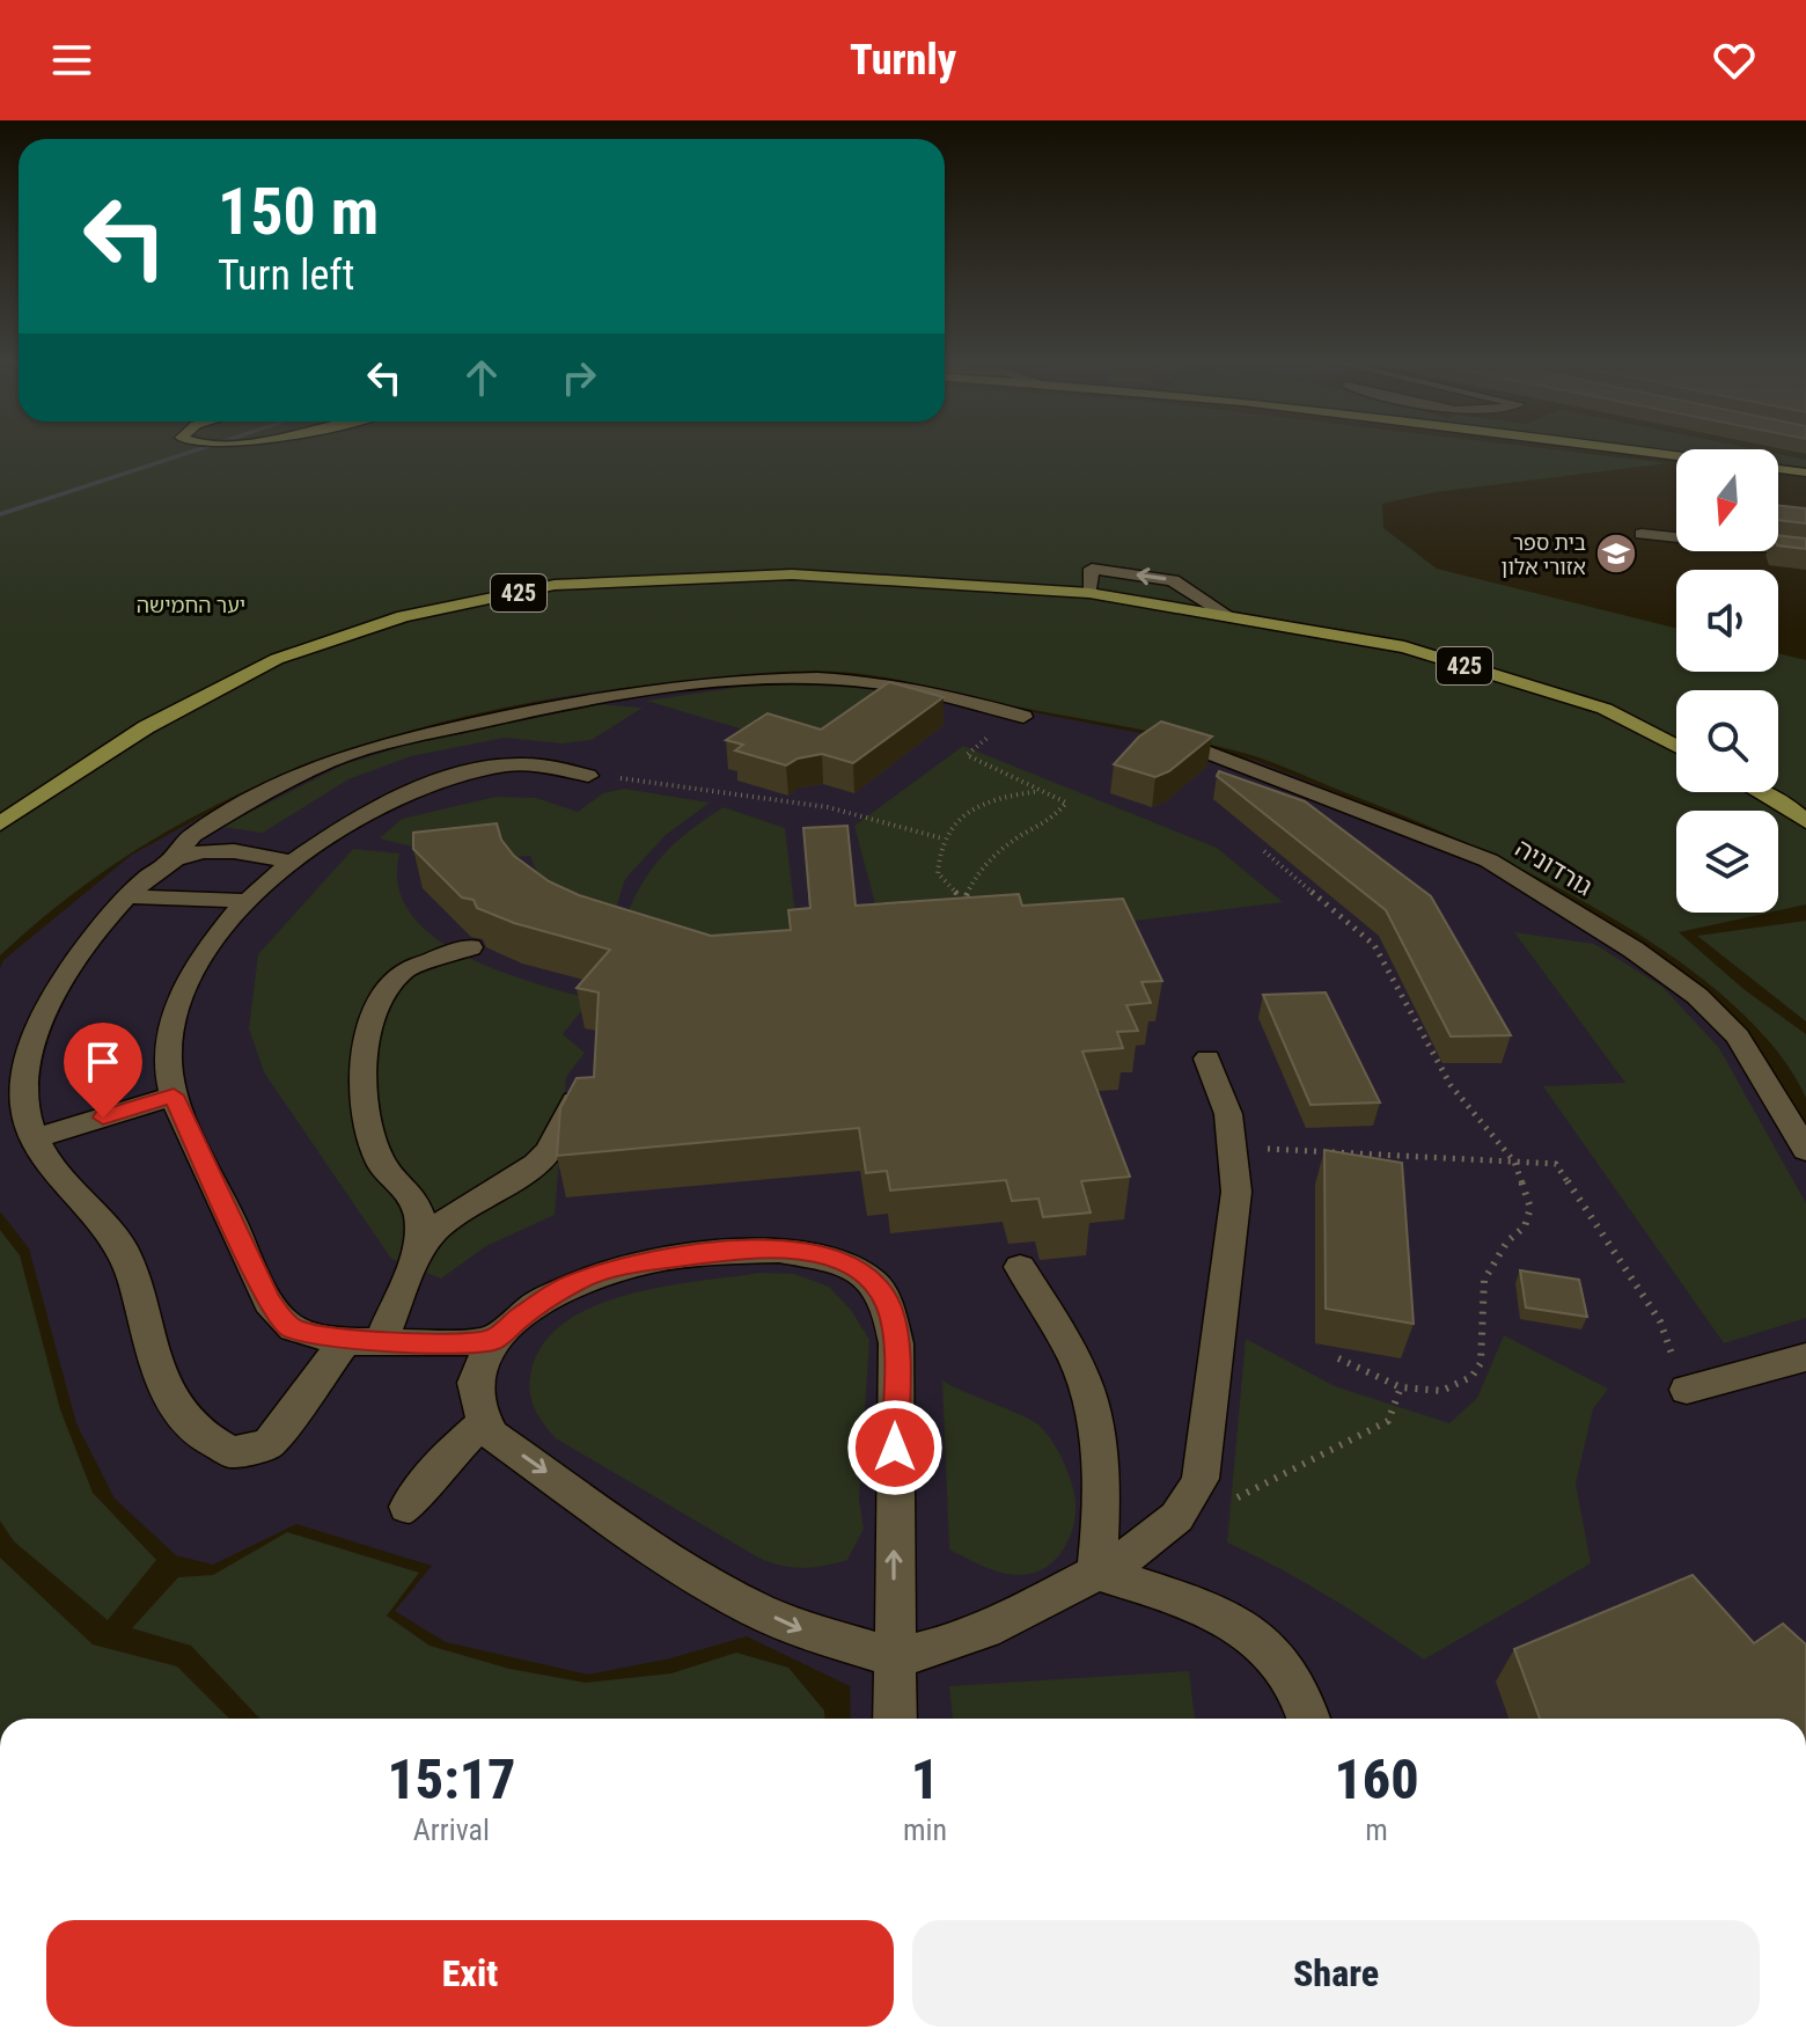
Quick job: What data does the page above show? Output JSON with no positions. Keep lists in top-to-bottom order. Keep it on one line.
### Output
{"streets":{"main road":["425"],"street":["גורדוניה"]},"parks":["יער החמישה"],"places":{"school or university":["בית ספר אזורי אלון"]},"north":"bottom","page":{"header":"Turnly","turn":["150 m","Turn left"],"eta":["15:17","Arrival","1","min","160","m"],"buttons":["Exit","Share"]}}
